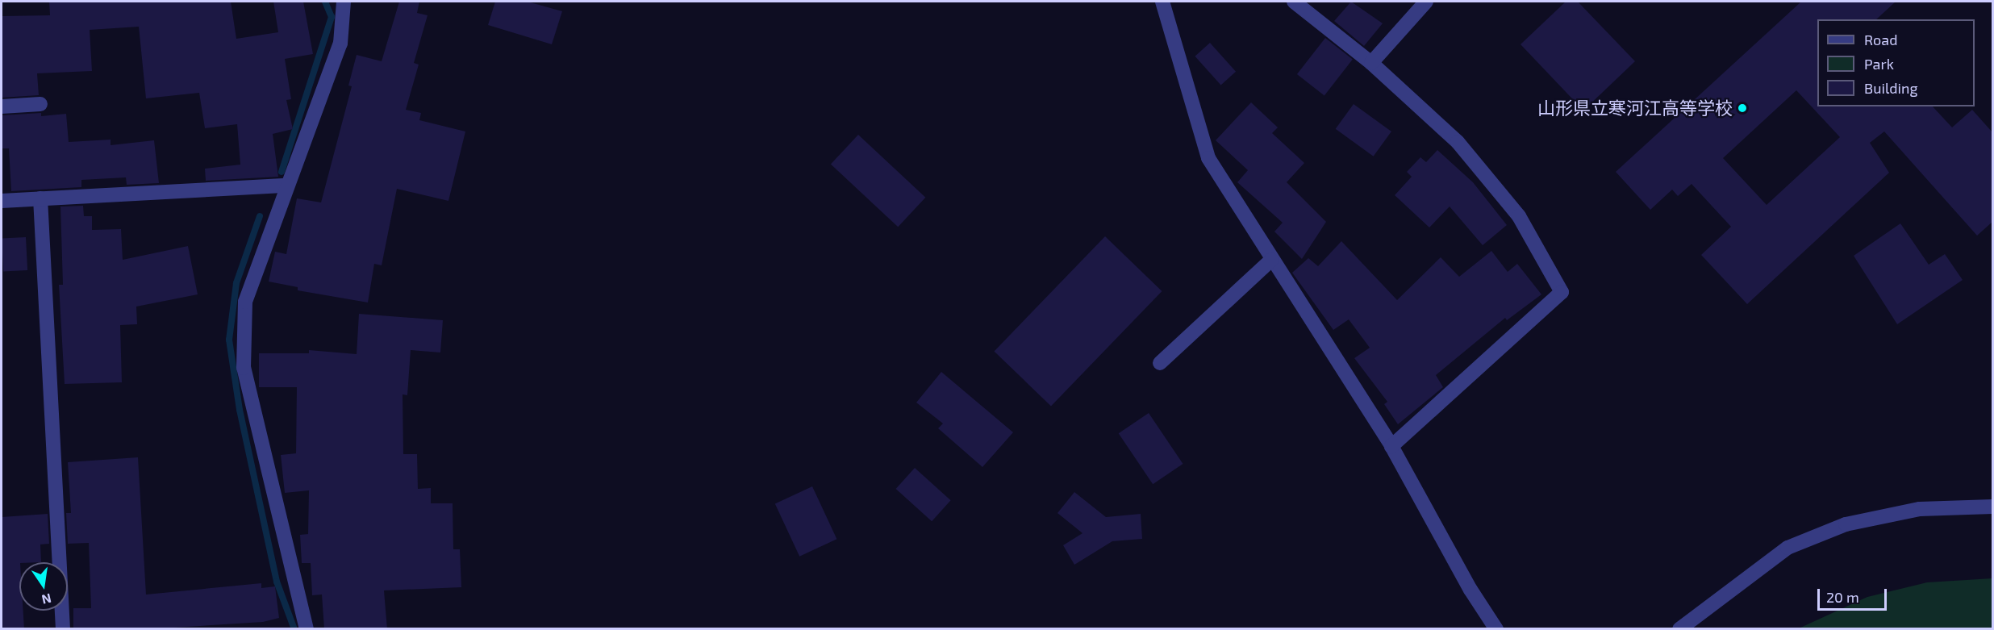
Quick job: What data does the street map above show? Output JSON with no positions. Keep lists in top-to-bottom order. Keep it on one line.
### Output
{"places":["山形県立寒河江高等学校"],"legend":["Road","Park","Building"],"scale_bar":"20 m","north":"bottom"}
